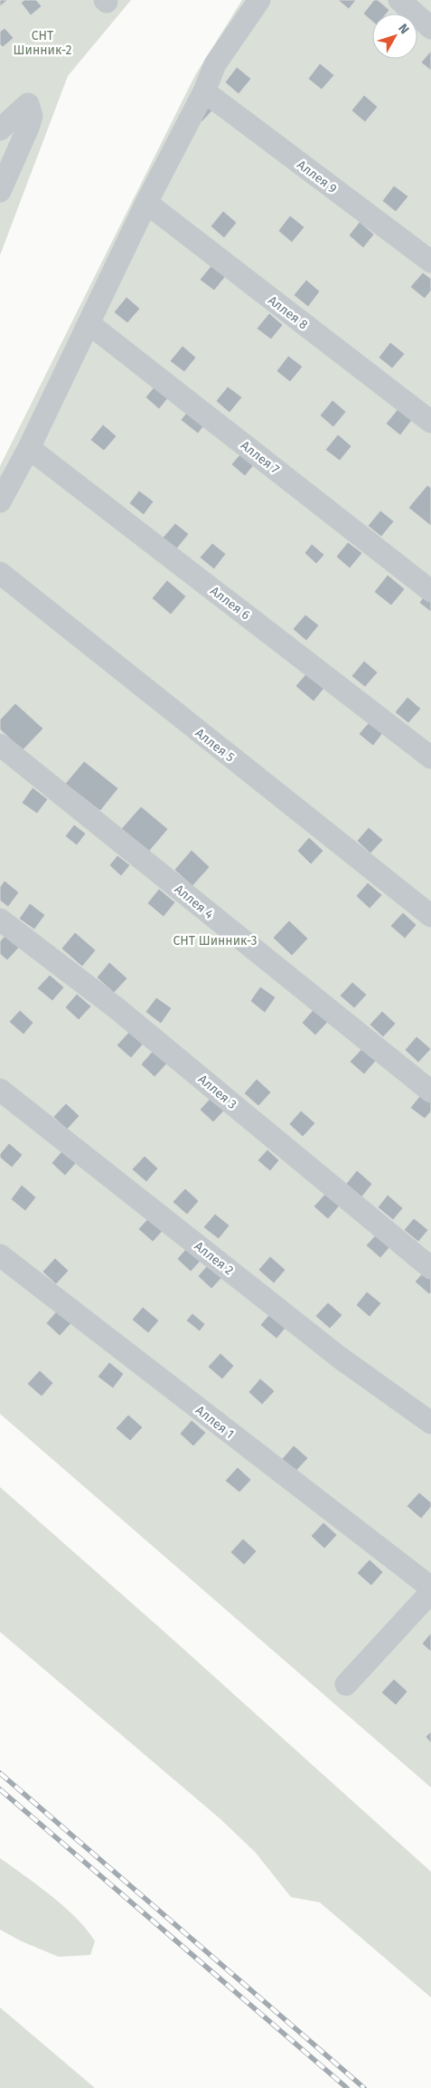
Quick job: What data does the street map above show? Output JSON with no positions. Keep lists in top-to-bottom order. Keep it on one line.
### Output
{"streets":{"lane":["Аллея 9","Аллея 8","Аллея 7","Аллея 6","Аллея 5","Аллея 4","Аллея 3","Аллея 2","Аллея 1"]},"parks":["СНТ Шинник-2","СНТ Шинник-3"],"north":"top right"}
